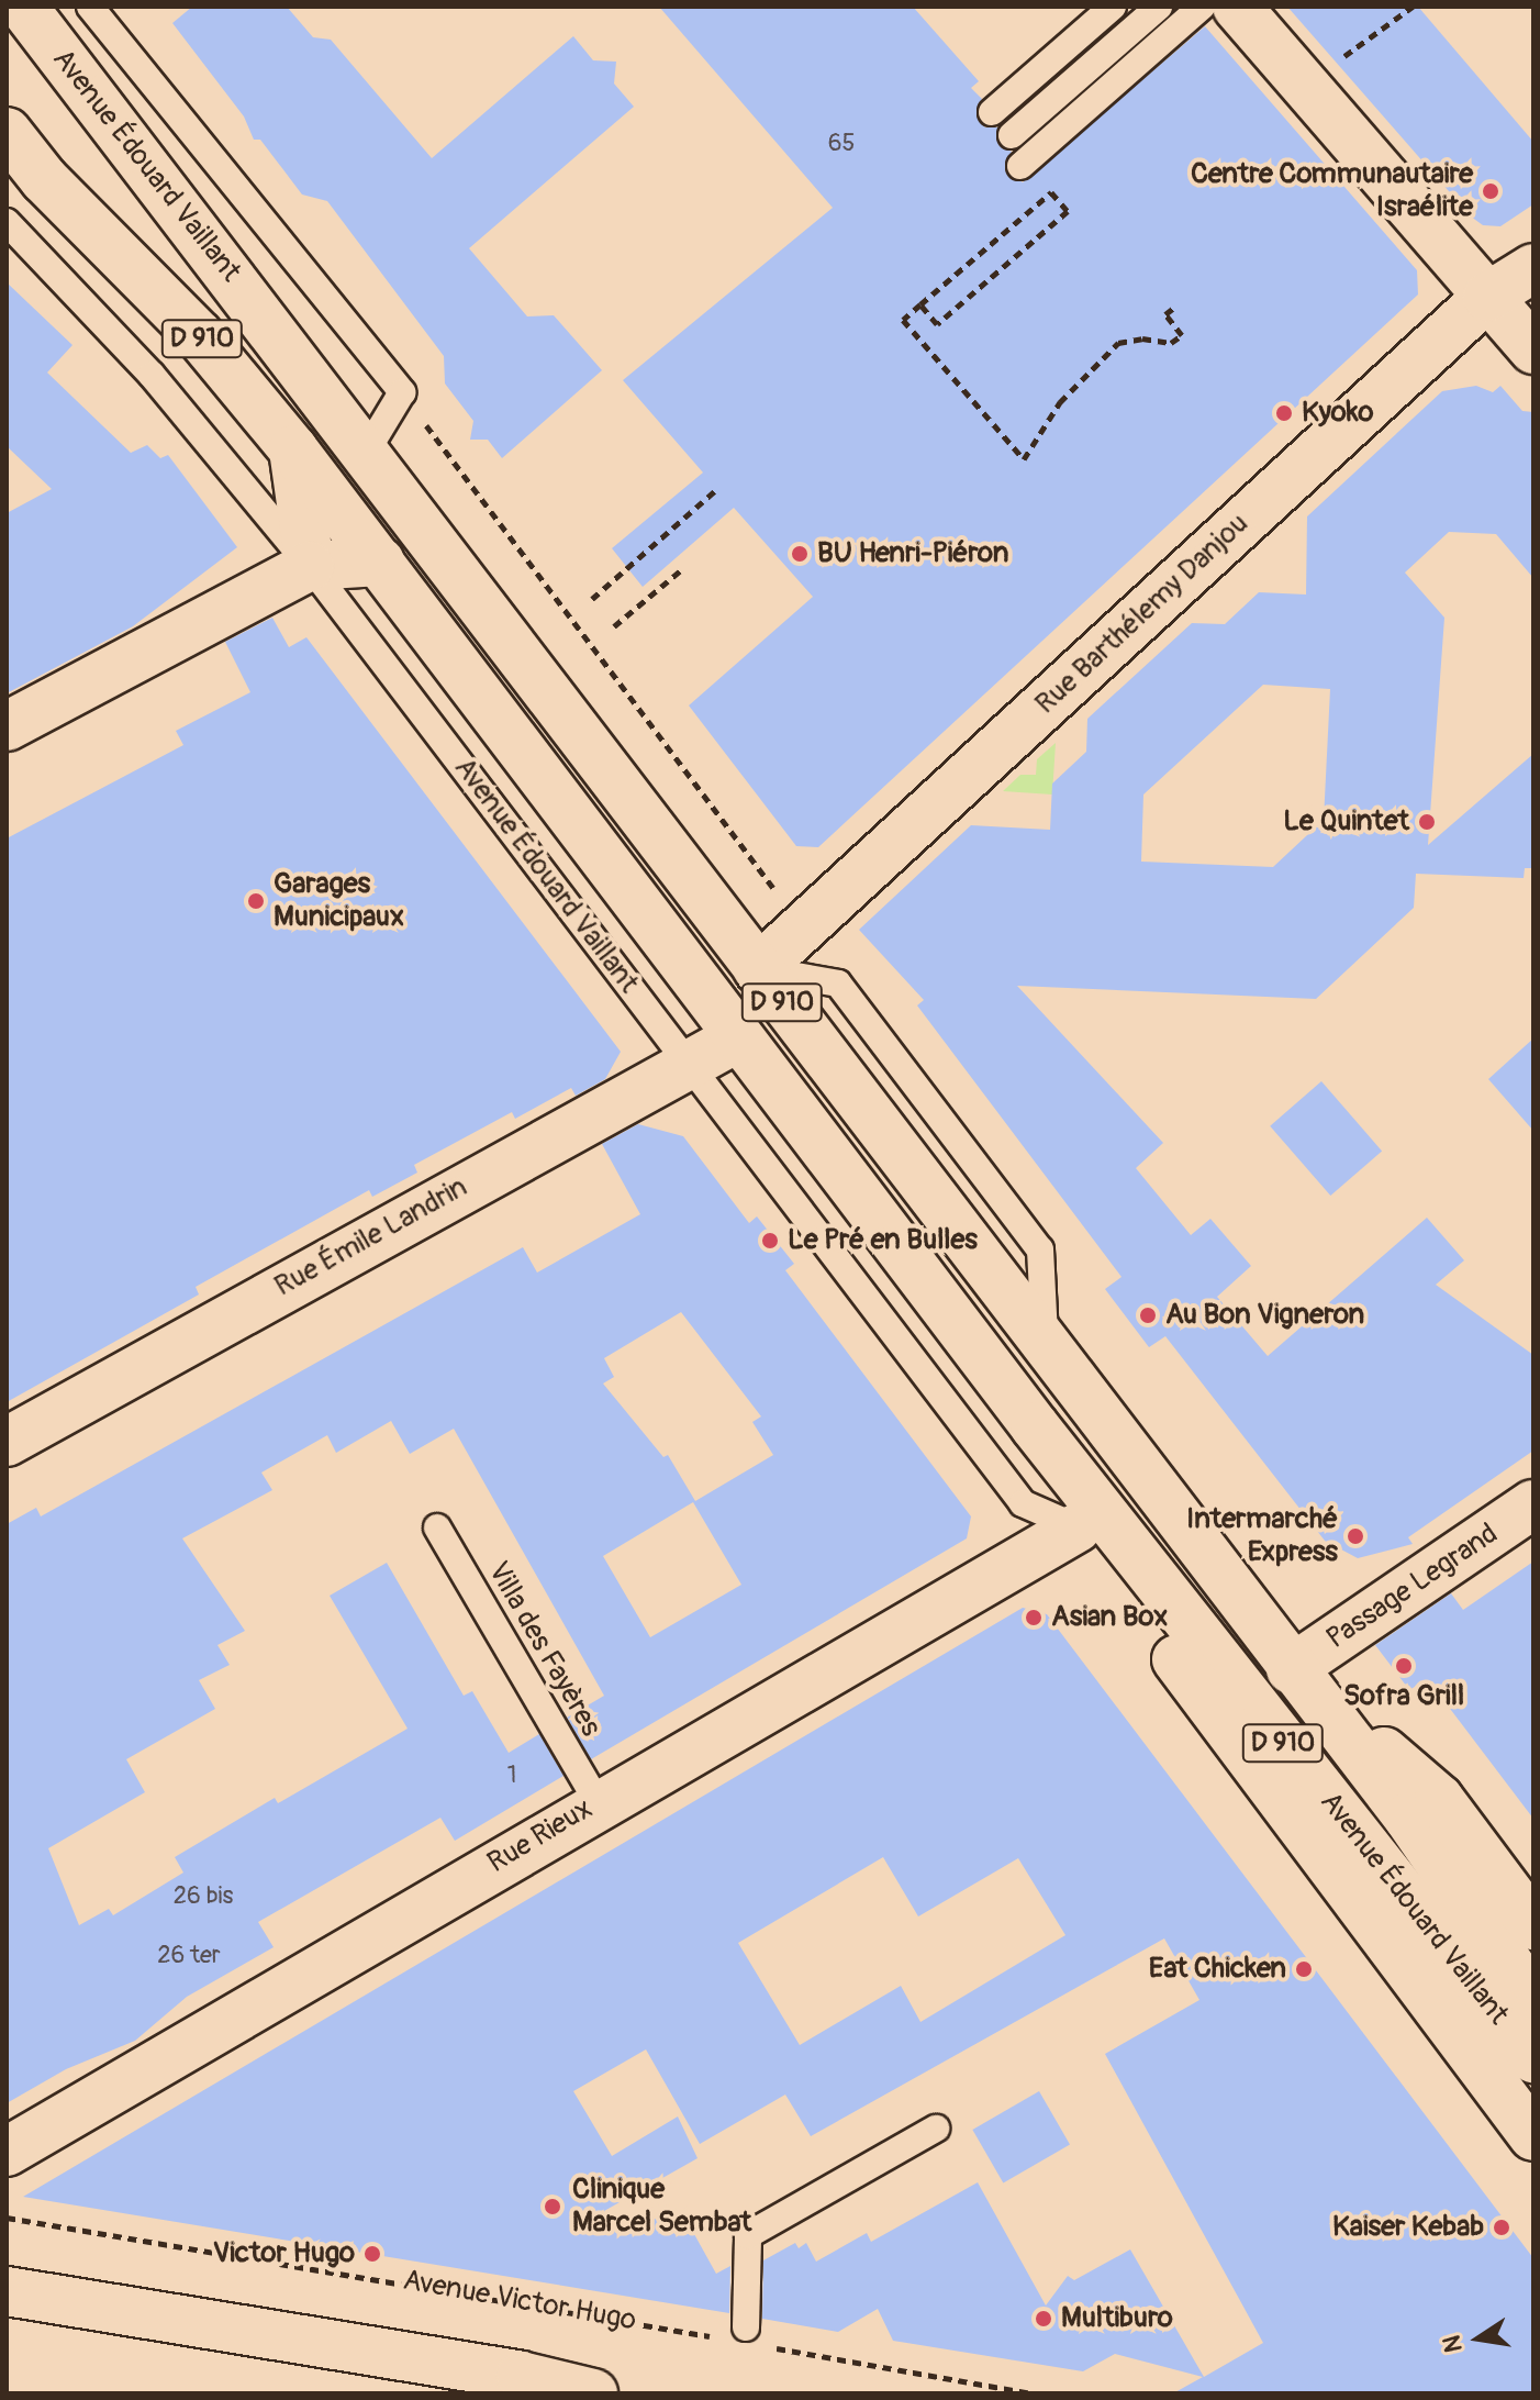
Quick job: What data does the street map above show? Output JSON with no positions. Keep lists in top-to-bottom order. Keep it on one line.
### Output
{"streets":{"main road":["Avenue Édouard Vaillant","D 910","Rue Barthélemy Danjou","Rue Émile Landrin","Passage Legrand","Rue Rieux"],"lane":["Villa des Fayères"],"path":["Avenue Victor Hugo"]},"crossings":[["Avenue Édouard Vaillant","Rue Barthélemy Danjou"],["Avenue Édouard Vaillant","Rue Émile Landrin"],["Avenue Édouard Vaillant","Passage Legrand"],["Avenue Édouard Vaillant","Rue Rieux"],["Villa des Fayères","Rue Rieux"]],"places":["Centre Communautaire Israélite","Kyoko","BU Henri-Piéron","Le Quintet","Garages Municipaux","Le Pré en Bulles","Au Bon Vigneron","Intermarché Express","Asian Box","Sofra Grill","Eat Chicken","Clinique Marcel Sembat","Kaiser Kebab","Victor Hugo","Multiburo"],"house_numbers":["65","1","26 bis","26 ter"],"north":"left"}
